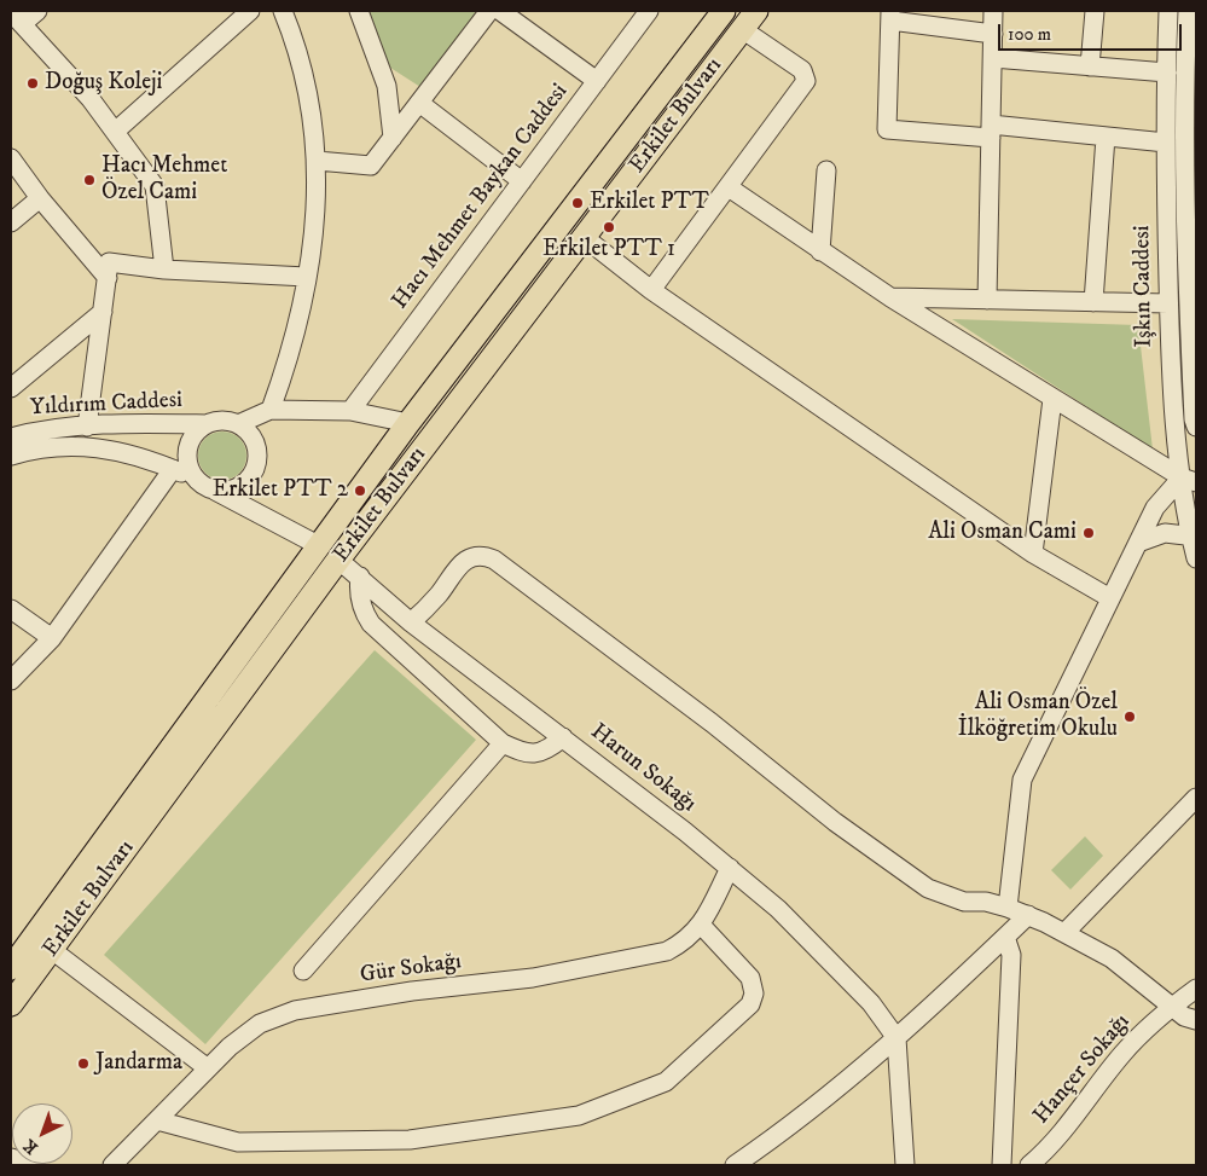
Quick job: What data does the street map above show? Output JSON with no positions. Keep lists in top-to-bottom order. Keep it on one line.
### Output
{"streets":{"main road":["Erkilet Bulvarı"],"street":["Hacı Mehmet Baykan Caddesi","Işkın Caddesi","Yıldırım Caddesi","Harun Sokağı","Gür Sokağı","Hançer Sokağı"]},"crossings":[["Erkilet Bulvarı","Harun Sokağı"],["Harun Sokağı","Gür Sokağı"]],"places":["Doğuş Koleji","Hacı Mehmet Özel Cami","Erkilet PTT","Erkilet PTT 1","Erkilet PTT 2","Ali Osman Cami","Ali Osman Özel İlköğretim Okulu","Jandarma"],"scale_bar":"100 m","north":"bottom left"}
